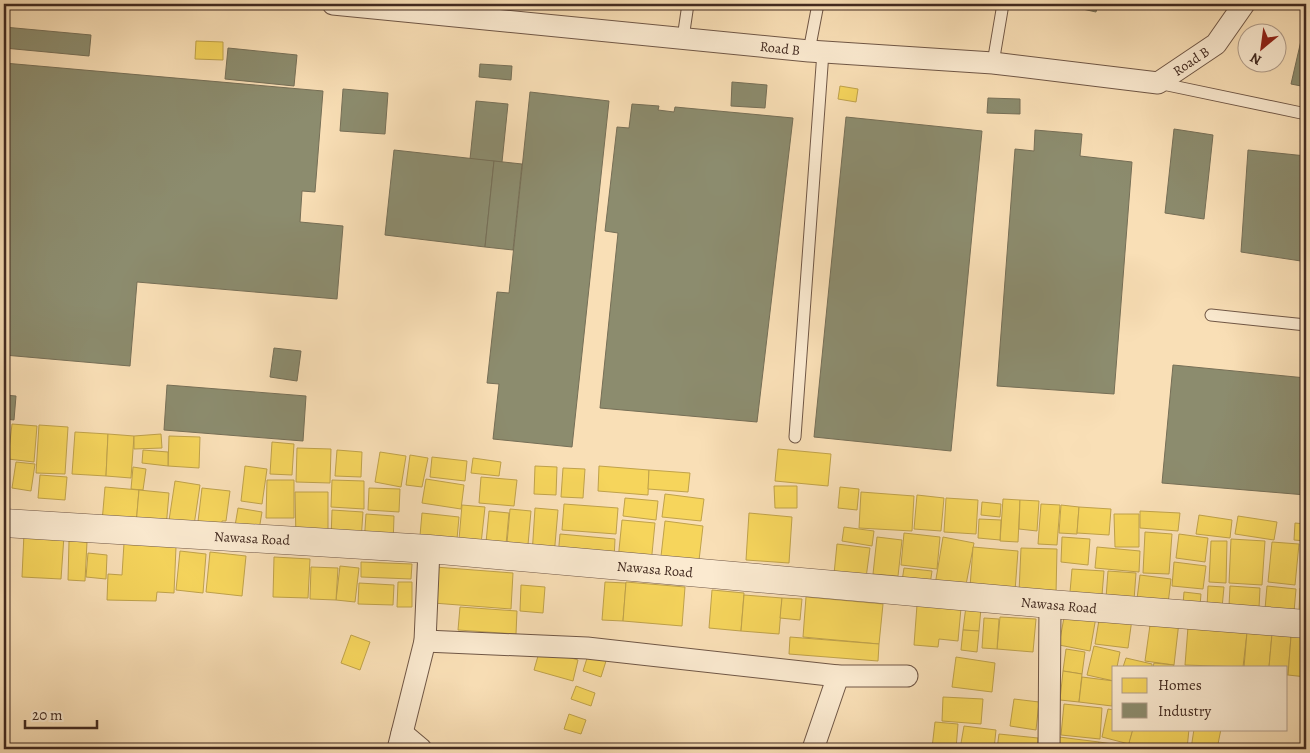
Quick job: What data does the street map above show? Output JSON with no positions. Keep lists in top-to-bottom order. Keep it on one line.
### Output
{"streets":{"street":["Road B","Nawasa Road"]},"legend":["Homes","Industry"],"scale_bar":"20 m","north":"bottom left"}
